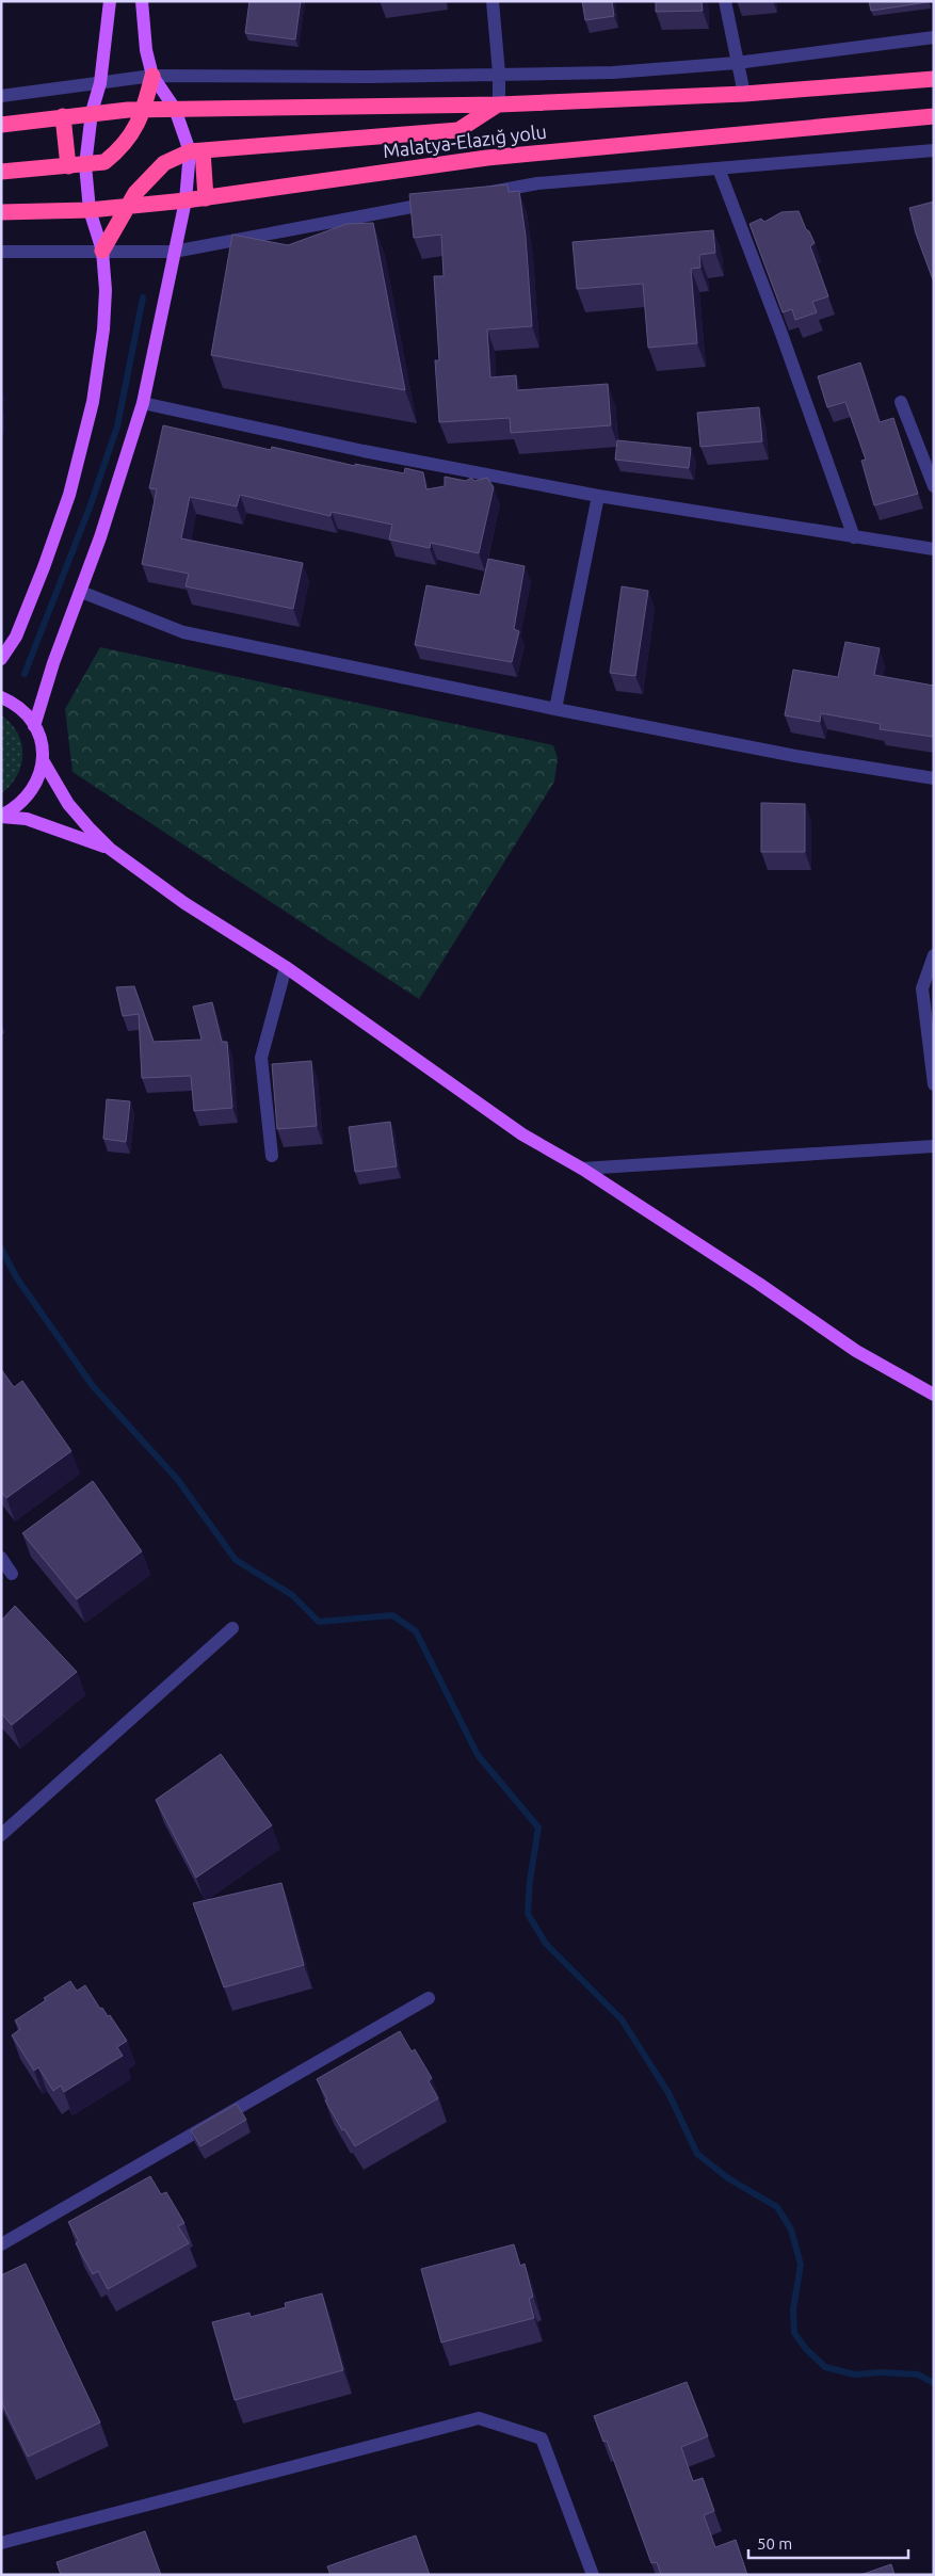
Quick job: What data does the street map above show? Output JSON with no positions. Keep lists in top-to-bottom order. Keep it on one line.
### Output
{"streets":{"highway":["Malatya-Elazığ yolu"]},"scale_bar":"50 m"}
